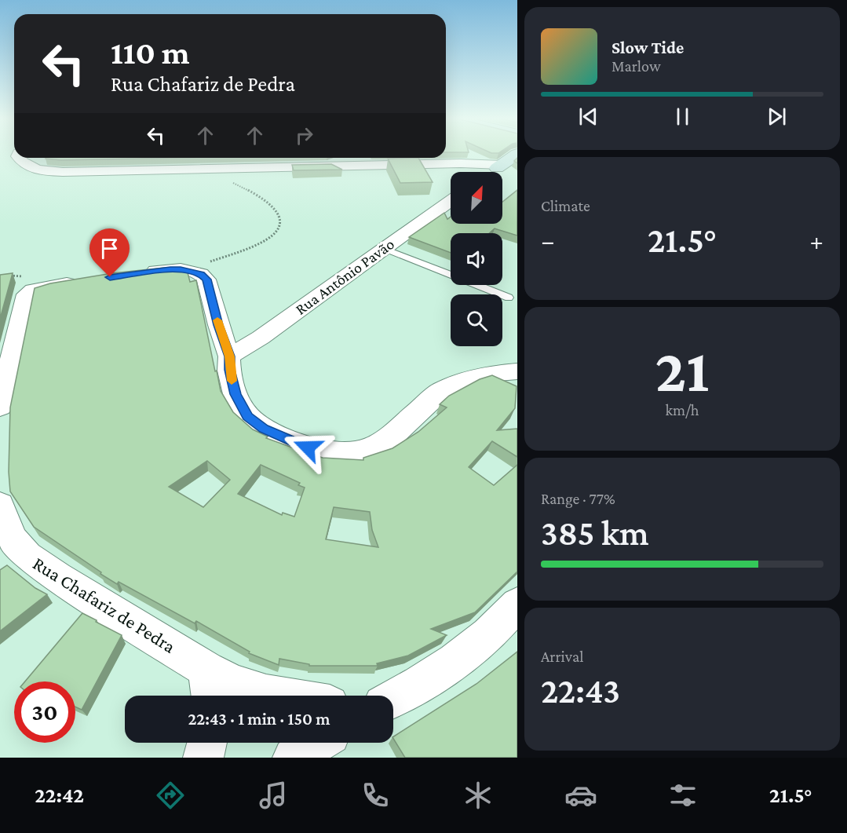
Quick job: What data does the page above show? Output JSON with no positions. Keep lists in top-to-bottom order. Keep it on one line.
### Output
{"streets":{"street":["Rua Antônio Pavão","Rua Chafariz de Pedra"]},"north":"top right","page":{"turn":["110 m","Rua Chafariz de Pedra"],"song":["Slow Tide","Marlow"],"tile":["Climate",["21","km/h"],["Range · 77%","385 km"],["Arrival","22:43"]],"heat":["−","21.5°","+"],"limit":"30","trip":"22:43 · 1 min · 150 m","tabs":["22:42","21.5°"]}}
